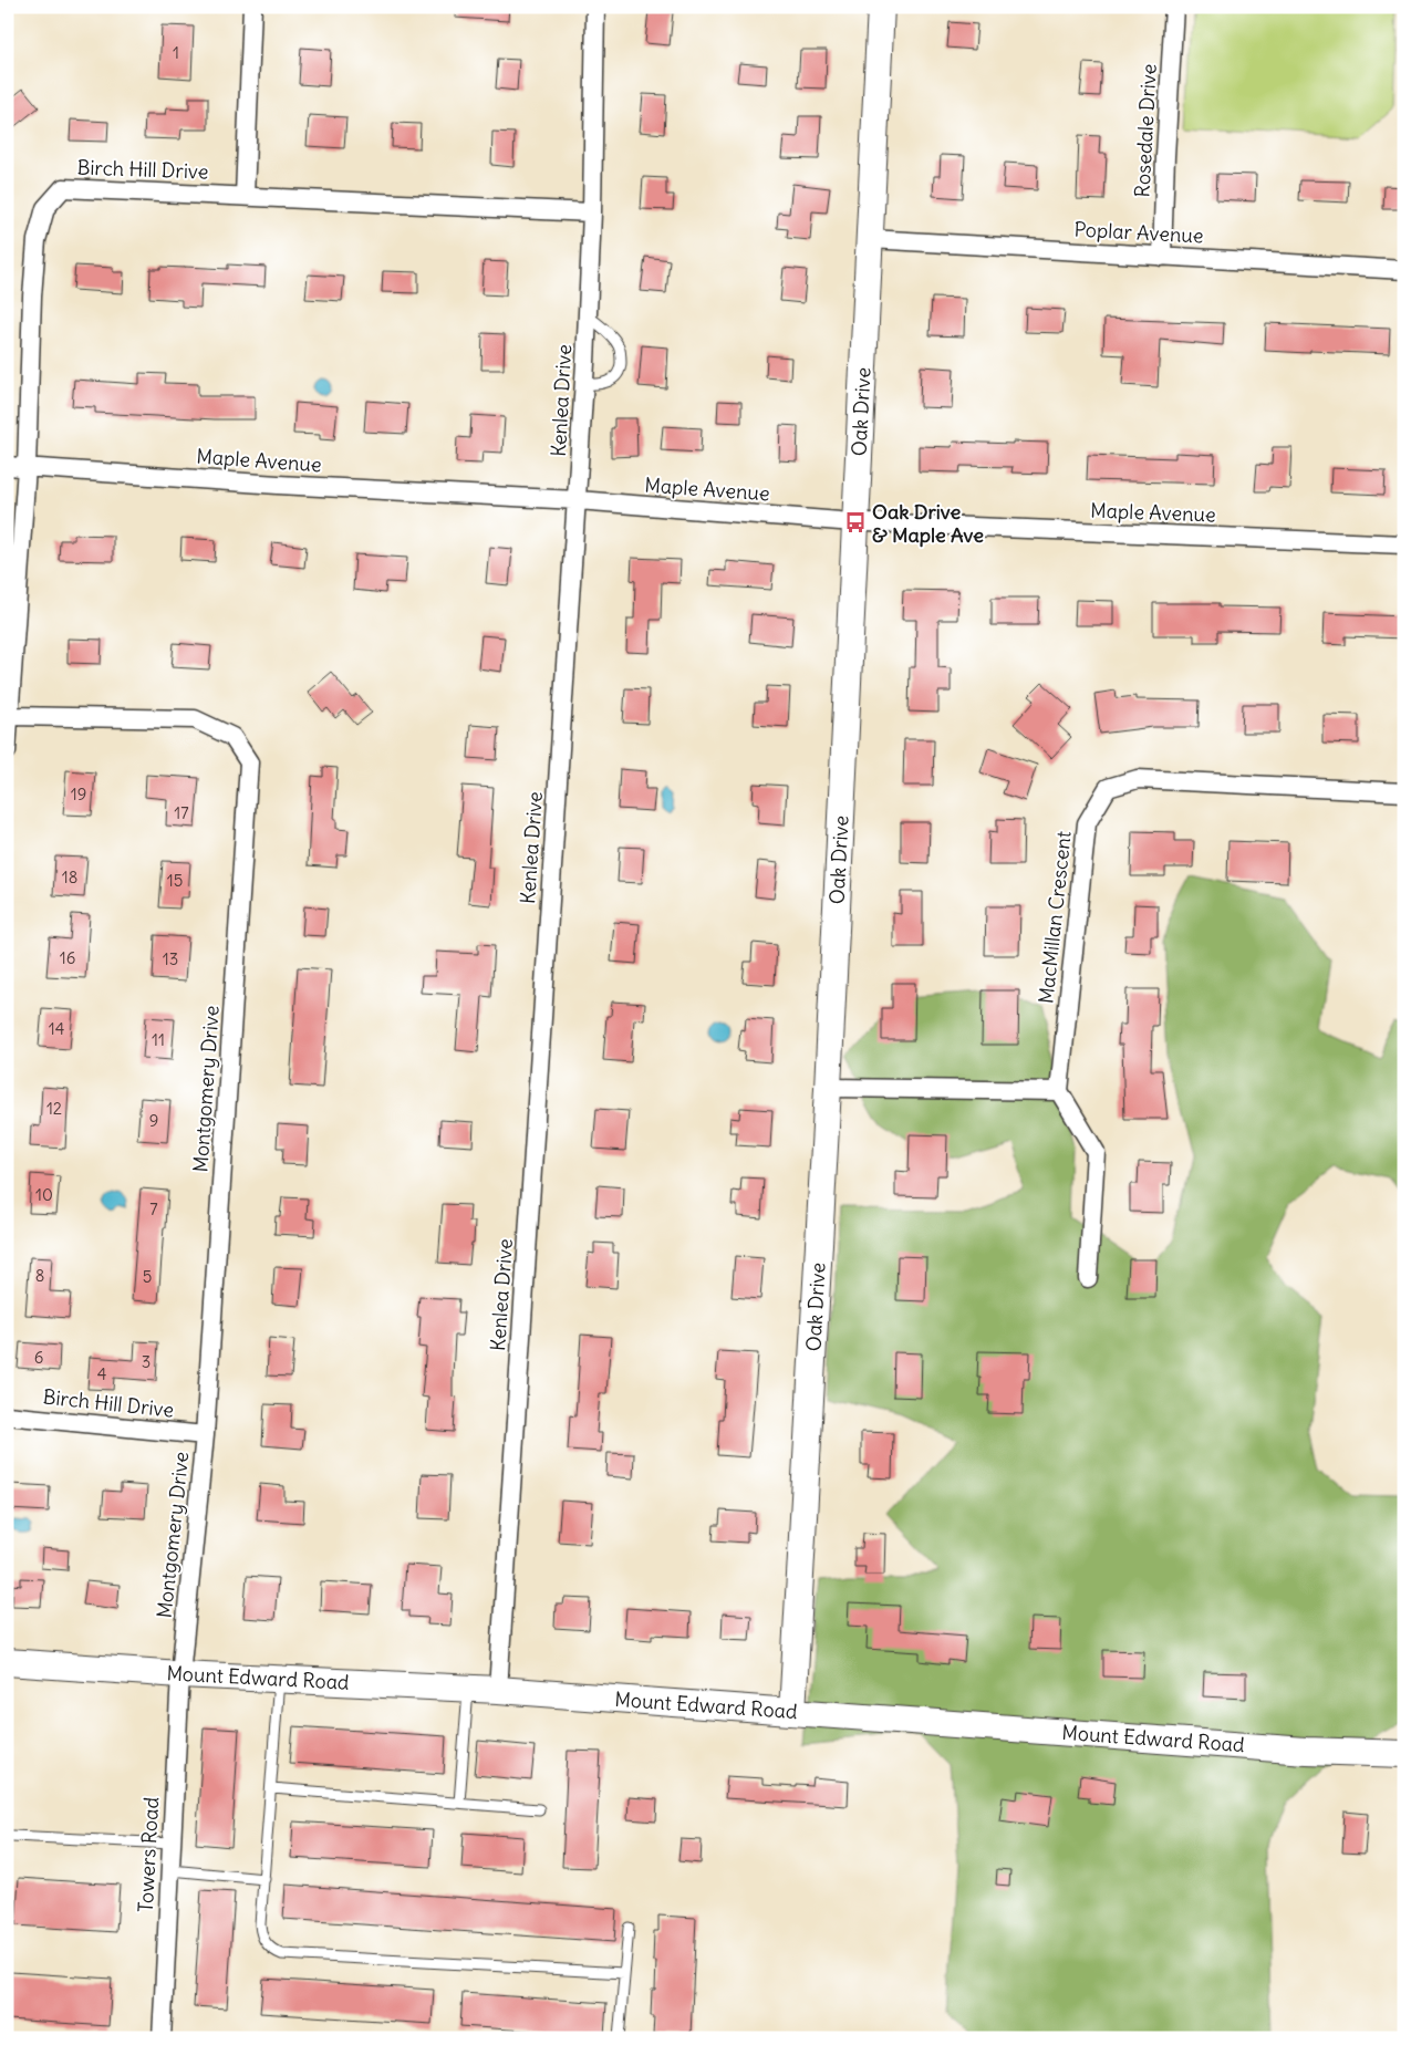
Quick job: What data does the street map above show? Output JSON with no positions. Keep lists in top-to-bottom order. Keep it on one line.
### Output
{"streets":{"street":["Rosedale Drive","Birch Hill Drive","Poplar Avenue","Kenlea Drive","Oak Drive","Maple Avenue","MacMillan Crescent","Montgomery Drive","Mount Edward Road","Towers Road"]},"crossings":[["Rosedale Drive","Poplar Avenue"],["Birch Hill Drive","Kenlea Drive"],["Birch Hill Drive","Maple Avenue"],["Birch Hill Drive","Montgomery Drive"],["Poplar Avenue","Oak Drive"],["Kenlea Drive","Maple Avenue"],["Kenlea Drive","Mount Edward Road"],["Oak Drive","Maple Avenue"],["Oak Drive","Mount Edward Road"],["Montgomery Drive","Mount Edward Road"],["Montgomery Drive","Towers Road"],["Mount Edward Road","Towers Road"]],"places":{"bus stop":["Oak Drive & Maple Ave"]},"house_numbers":["1","19","17","18","15","16","13","14","11","12","9","10","7","8","5","6","3","4"]}
